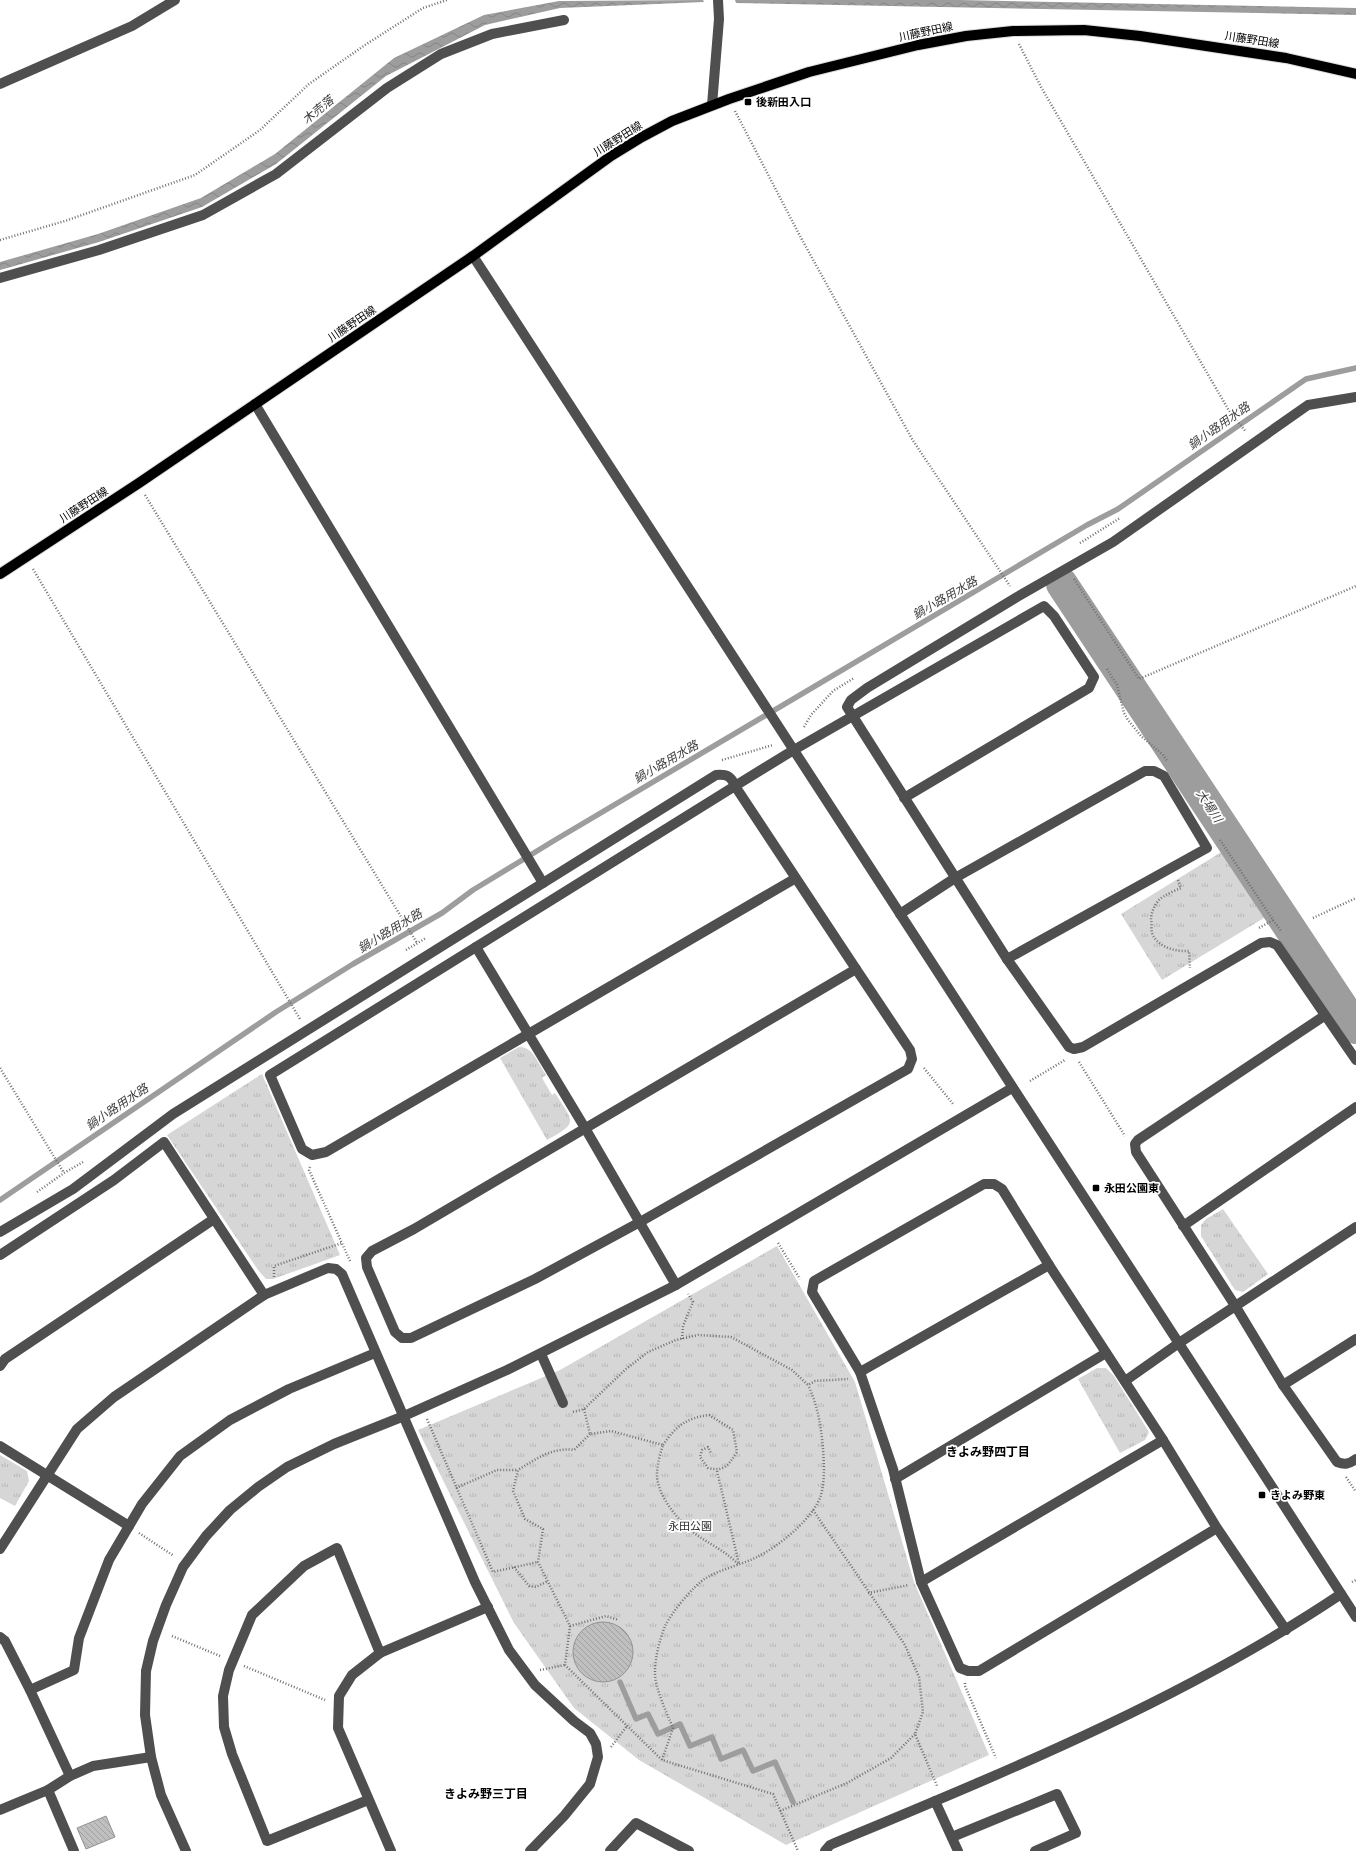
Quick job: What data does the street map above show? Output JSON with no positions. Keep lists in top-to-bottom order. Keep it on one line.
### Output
{"streets":{"main road":["川藤野田線"]},"districts":["きよみ野四丁目","きよみ野三丁目"],"water":["木売落","鍋小路用水路","大場川"],"parks":["永田公園"],"places":{"transit":["後新田入口","永田公園東","きよみ野東"]}}
